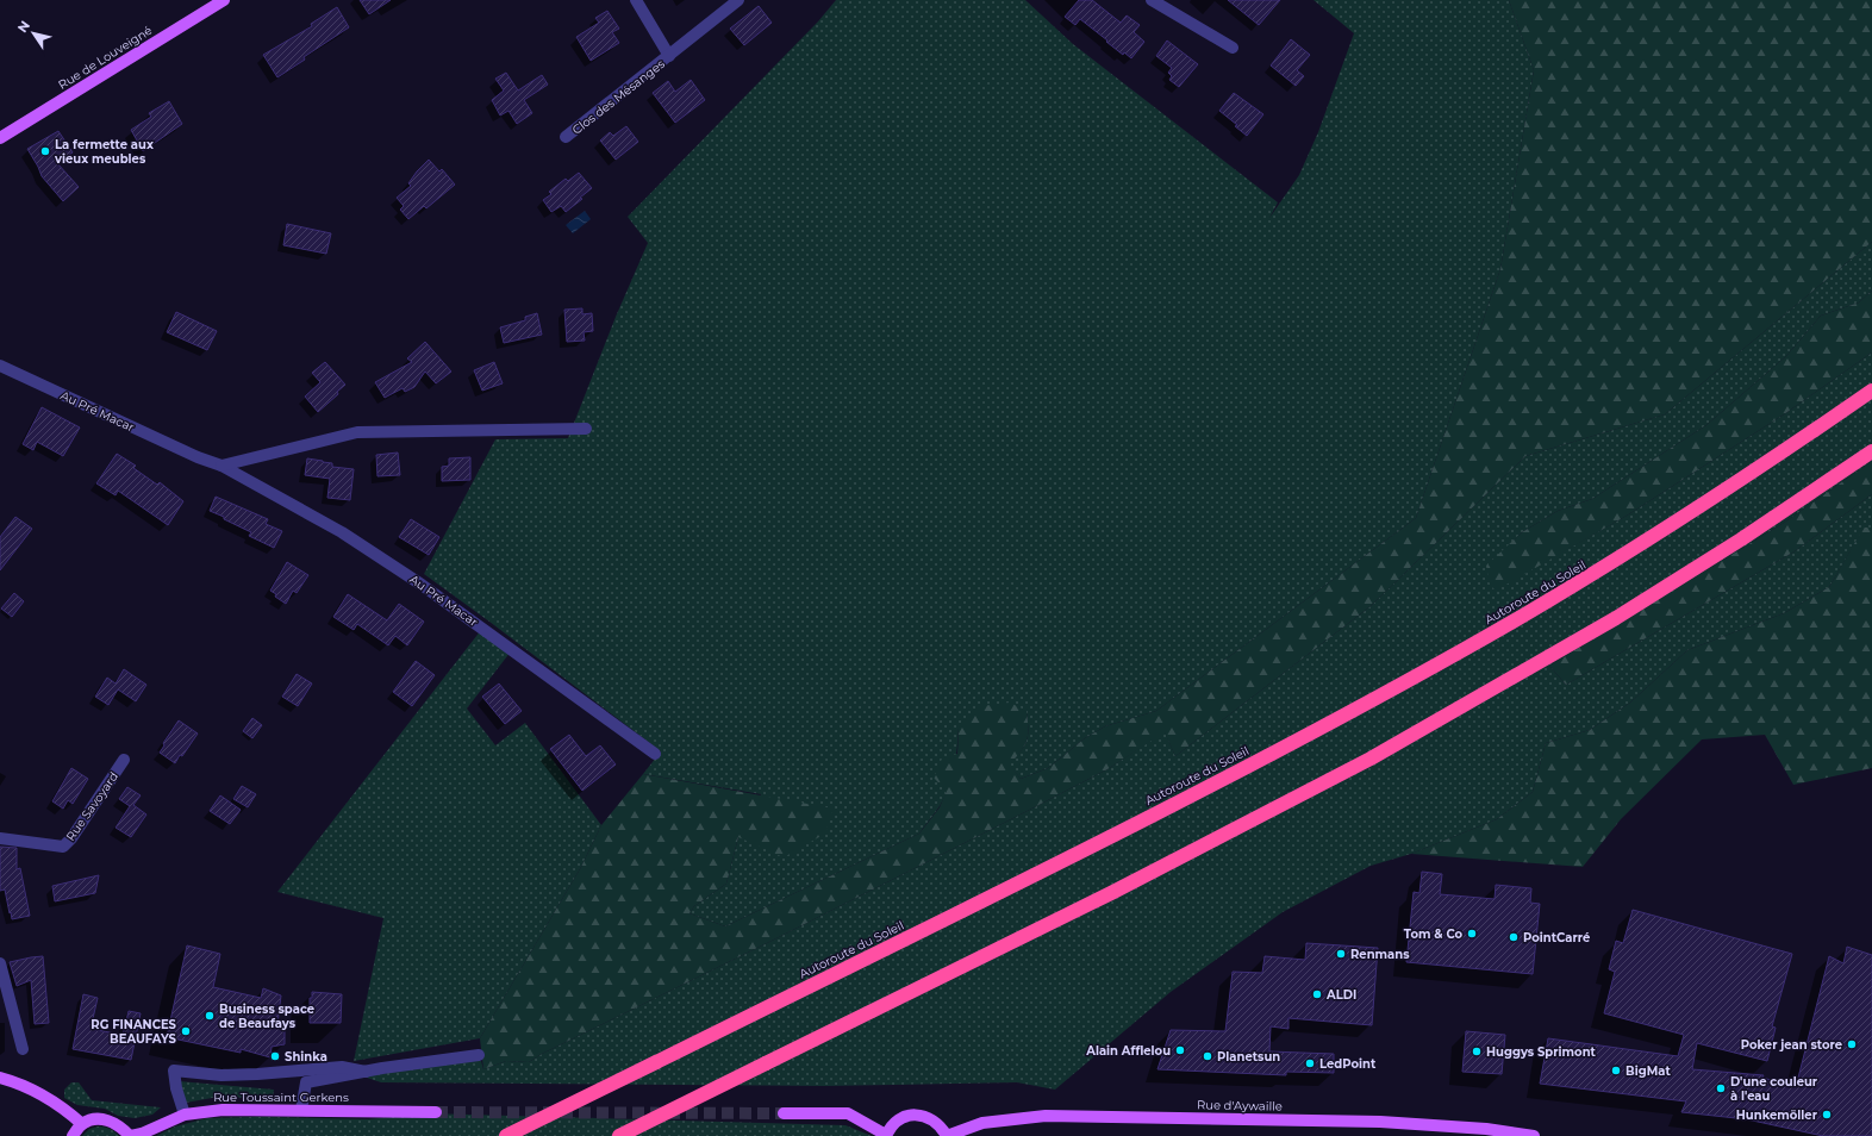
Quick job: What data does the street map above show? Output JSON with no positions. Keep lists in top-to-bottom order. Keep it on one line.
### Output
{"streets":{"highway":["Autoroute du Soleil"],"main road":["Rue de Louveigné","Rue Toussaint Gerkens","Rue d'Aywaille"],"street":["Clos des Mésanges","Au Pré Macar","Rue Savoyard"]},"places":["La fermette aux vieux meubles","Tom & Co","PointCarré","Renmans","ALDI","Business space de Beaufays","RG FINANCES BEAUFAYS","Poker jean store","Alain Afflelou","Huggys Sprimont","Shinka","Planetsun","LedPoint","BigMat","D'une couleur à l'eau","Hunkemöller"],"north":"top left"}
